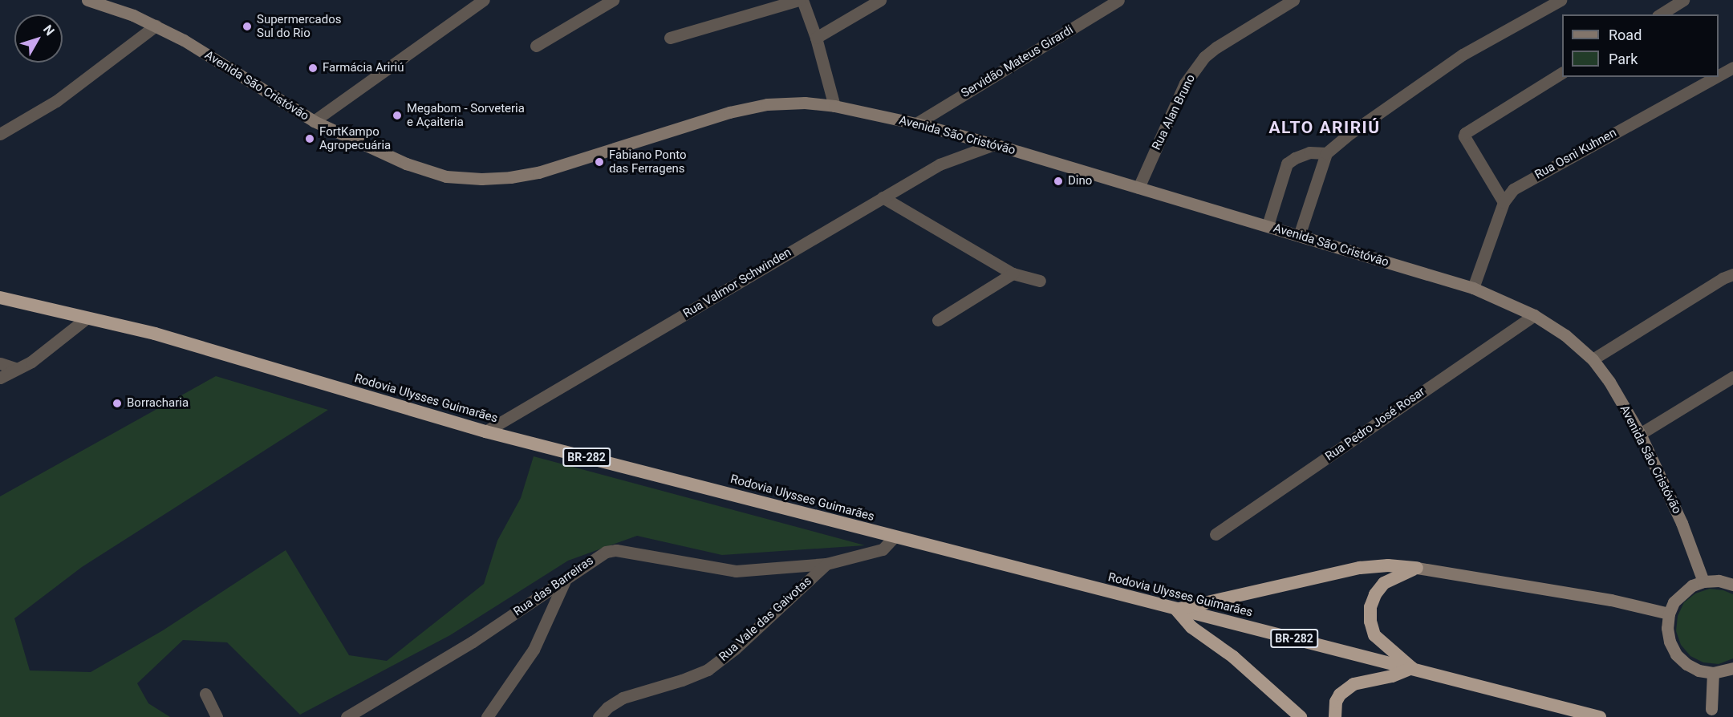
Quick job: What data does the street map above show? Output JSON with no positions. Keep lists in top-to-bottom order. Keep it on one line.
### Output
{"streets":{"highway":["Rodovia Ulysses Guimarães","BR-282"],"main road":["Avenida São Cristóvão"],"street":["Servidão Mateus Girardi","Rua Alan Bruno","Rua Osni Kuhnen","Rua Valmor Schwinden","Rua Pedro José Rosar","Rua das Barreiras","Rua Vale das Gaivotas"]},"crossings":[["Servidão Mateus Girardi","Avenida São Cristóvão"],["Avenida São Cristóvão","Rua Alan Bruno"],["Avenida São Cristóvão","Rua Osni Kuhnen"],["Avenida São Cristóvão","Rua Valmor Schwinden"],["Avenida São Cristóvão","Rua Pedro José Rosar"],["Rua Valmor Schwinden","Rodovia Ulysses Guimarães"],["Rodovia Ulysses Guimarães","Rua das Barreiras"],["Rua das Barreiras","Rua Vale das Gaivotas"]],"districts":["ALTO ARIRIÚ"],"places":["Supermercados Sul do Rio","Farmácia Aririú","Megabom - Sorveteria e Açaiteria","FortKampo Agropecuária","Fabiano Ponto das Ferragens","Dino","Borracharia"],"legend":["Road","Park"],"north":"top right"}
